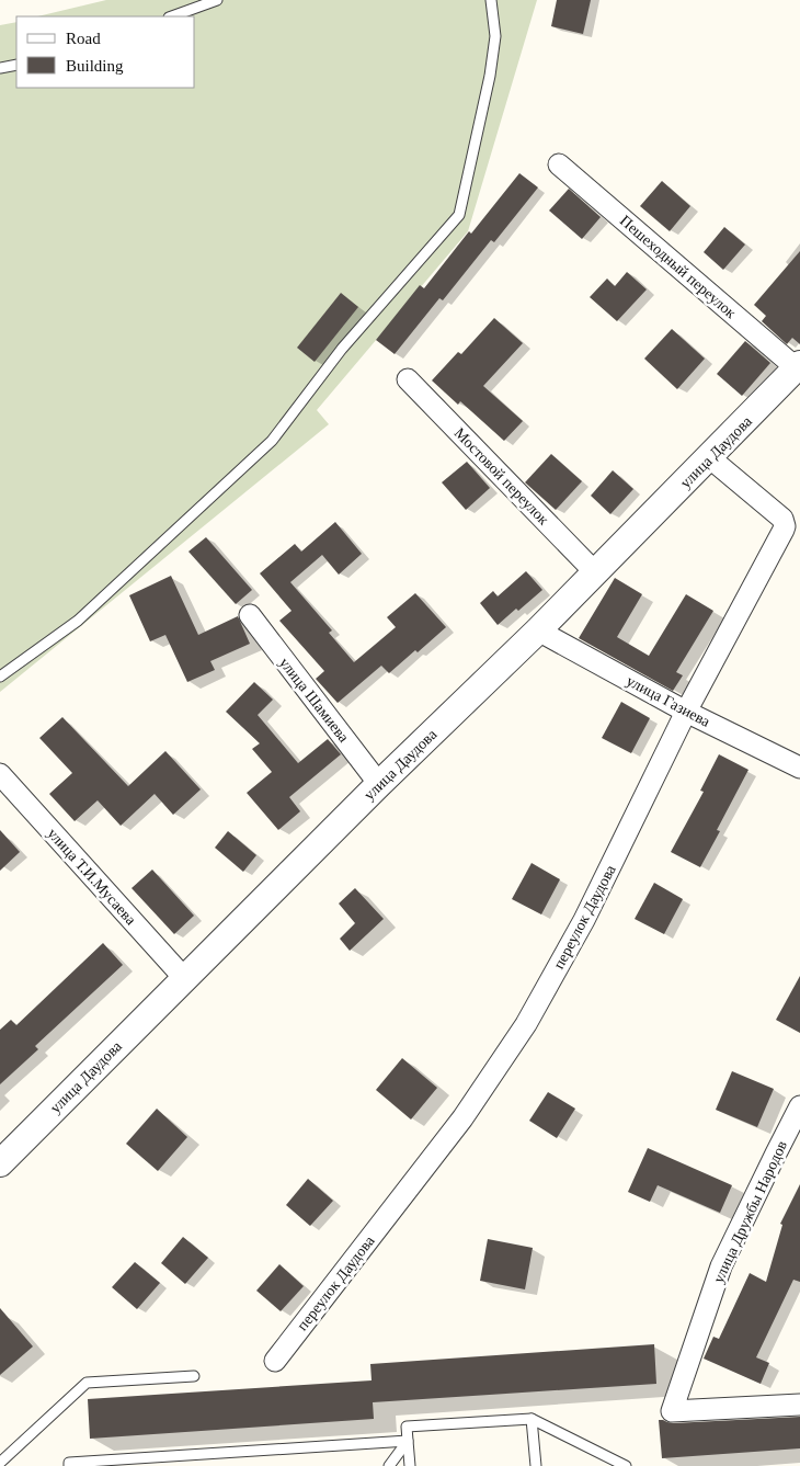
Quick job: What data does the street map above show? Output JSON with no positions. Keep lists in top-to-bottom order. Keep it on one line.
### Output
{"streets":{"street":["Пешеходный переулок","улица Даудова","Мостовой переулок","улица Шамиева","улица Газиева","улица Т.И.Мусаева","переулок Даудова","улица Дружбы Народов"]},"crossings":[["Пешеходный переулок","улица Даудова"],["улица Даудова","Мостовой переулок"],["улица Даудова","улица Шамиева"],["улица Даудова","улица Газиева"],["улица Даудова","улица Т.И.Мусаева"],["улица Даудова","переулок Даудова"],["улица Газиева","переулок Даудова"]],"legend":["Road","Building"]}
